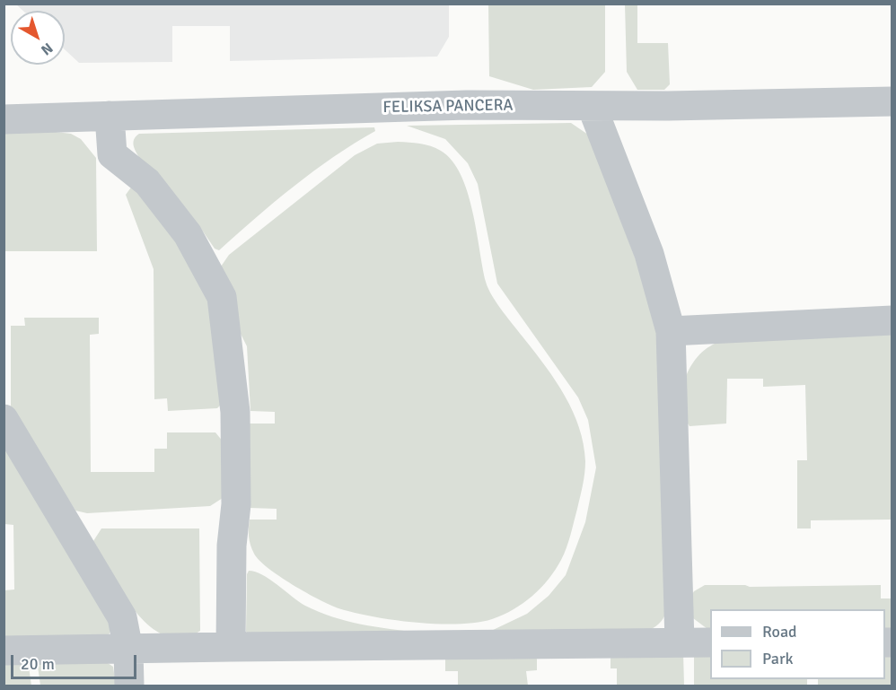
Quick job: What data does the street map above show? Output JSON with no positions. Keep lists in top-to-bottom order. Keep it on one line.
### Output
{"streets":{"street":["FELIKSA PANCERA"]},"legend":["Road","Park"],"scale_bar":"20 m","north":"bottom right"}
